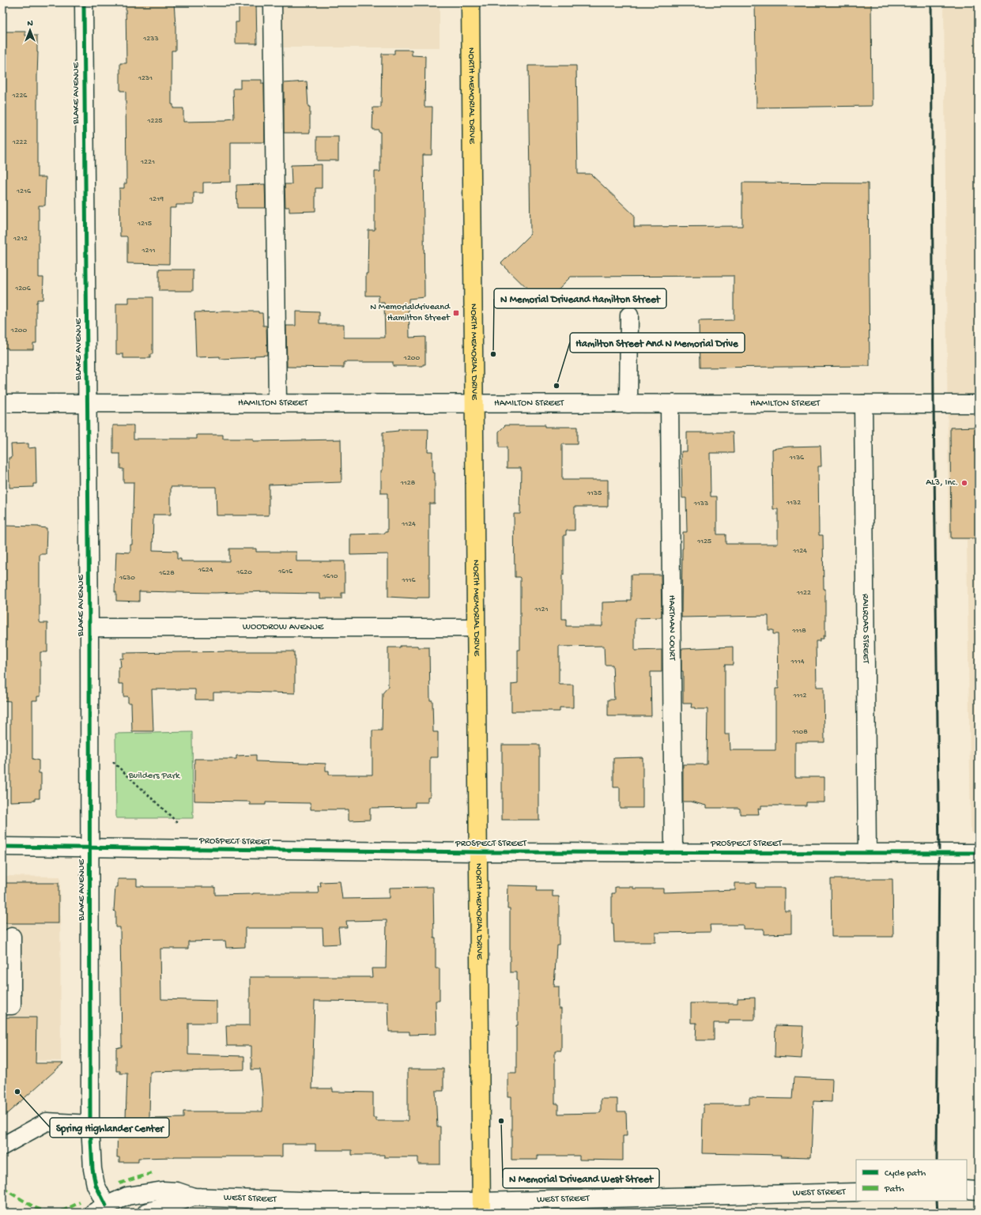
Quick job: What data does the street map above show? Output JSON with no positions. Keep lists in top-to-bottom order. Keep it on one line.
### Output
{"streets":{"main road":["NORTH MEMORIAL DRIVE"],"street":["BLAKE AVENUE","HAMILTON STREET","WOODROW AVENUE","HARTMAN COURT","RAILROAD STREET","PROSPECT STREET","WEST STREET"]},"crossings":[["BLAKE AVENUE","HAMILTON STREET"],["BLAKE AVENUE","WOODROW AVENUE"],["BLAKE AVENUE","PROSPECT STREET"],["BLAKE AVENUE","WEST STREET"],["NORTH MEMORIAL DRIVE","HAMILTON STREET"],["NORTH MEMORIAL DRIVE","WOODROW AVENUE"],["NORTH MEMORIAL DRIVE","PROSPECT STREET"],["NORTH MEMORIAL DRIVE","WEST STREET"],["HAMILTON STREET","HARTMAN COURT"],["HAMILTON STREET","RAILROAD STREET"],["HARTMAN COURT","PROSPECT STREET"],["RAILROAD STREET","PROSPECT STREET"]],"parks":["Builders Park"],"places":{"transit":["N Memorialdriveand Hamilton Street"],"other":["N Memorial Driveand Hamilton Street","Hamilton Street And N Memorial Drive","AL3, Inc.","Spring Highlander Center","N Memorial Driveand West Street"]},"house_numbers":["1233","1231","1226","1225","1222","1221","1216","1219","1215","1212","1211","1206","1200","1200","1136","1128","1135","1132","1133","1124","1125","1124","1624","1616","1620","1628","1610","1630","1116","1122","1121","1118","1114","1112","1108"],"legend":["Cycle path","Path"],"north":"top"}
